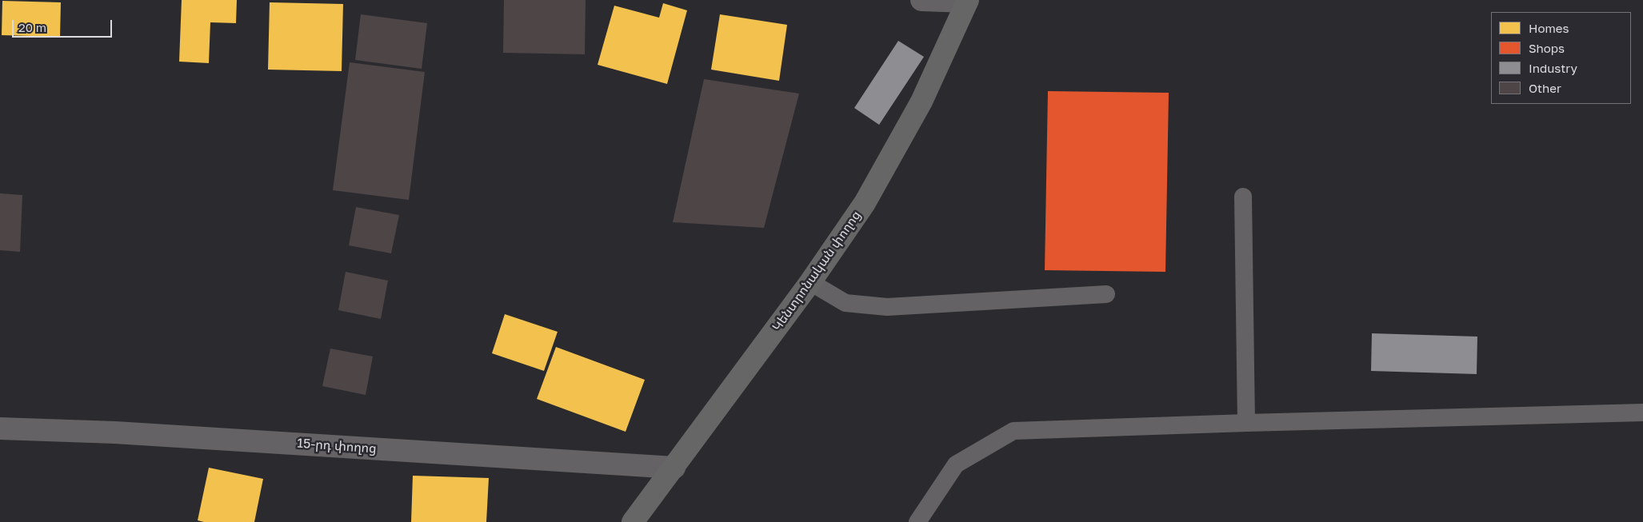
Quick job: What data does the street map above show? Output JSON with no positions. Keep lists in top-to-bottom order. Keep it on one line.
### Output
{"streets":{"main road":["Կենտրոնական փողոց"],"street":["15-րդ փողոց"]},"crossings":[["Կենտրոնական փողոց","15-րդ փողոց"]],"legend":["Homes","Shops","Industry","Other"],"scale_bar":"20 m"}
